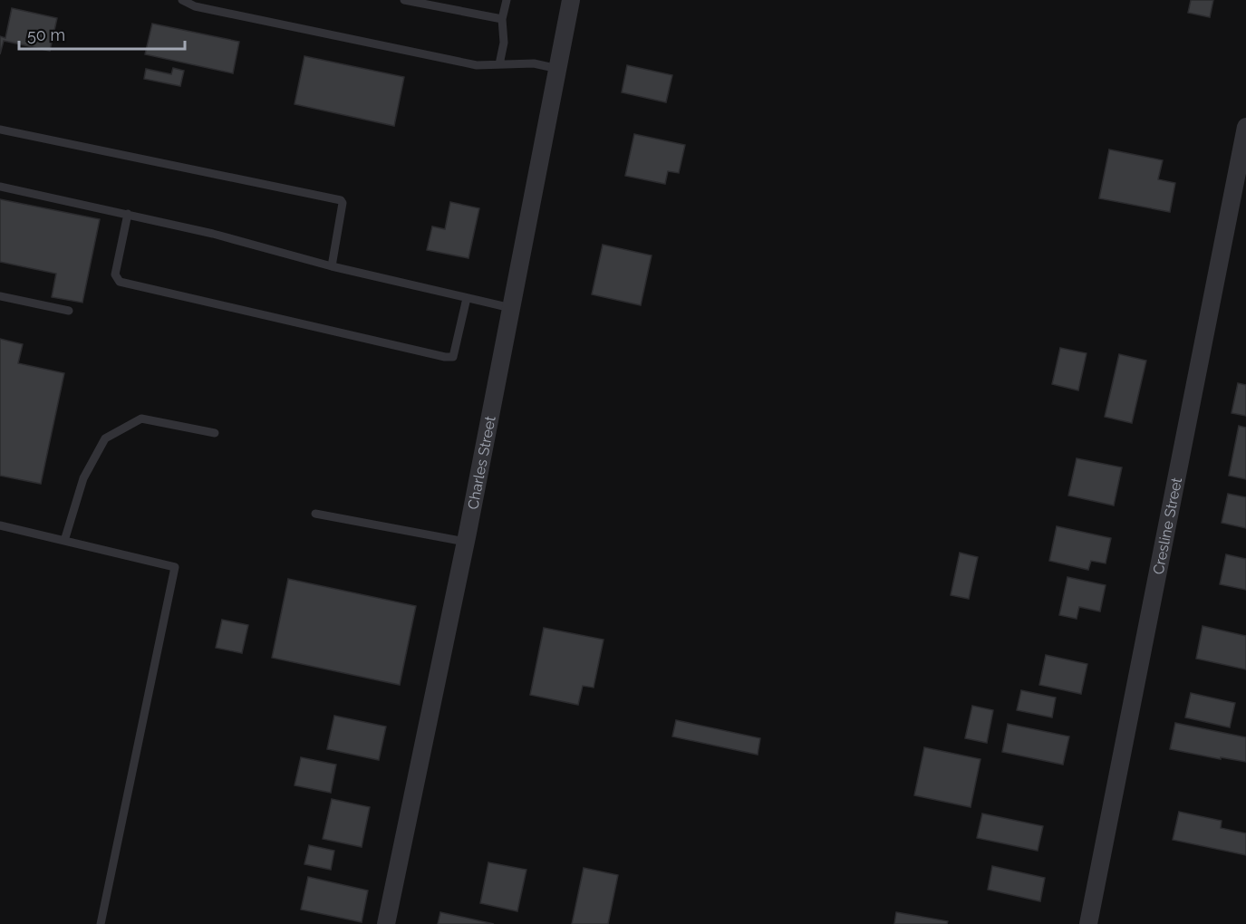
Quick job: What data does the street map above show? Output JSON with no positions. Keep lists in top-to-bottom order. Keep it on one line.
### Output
{"streets":{"street":["Charles Street","Cresline Street"]},"scale_bar":"50 m"}
